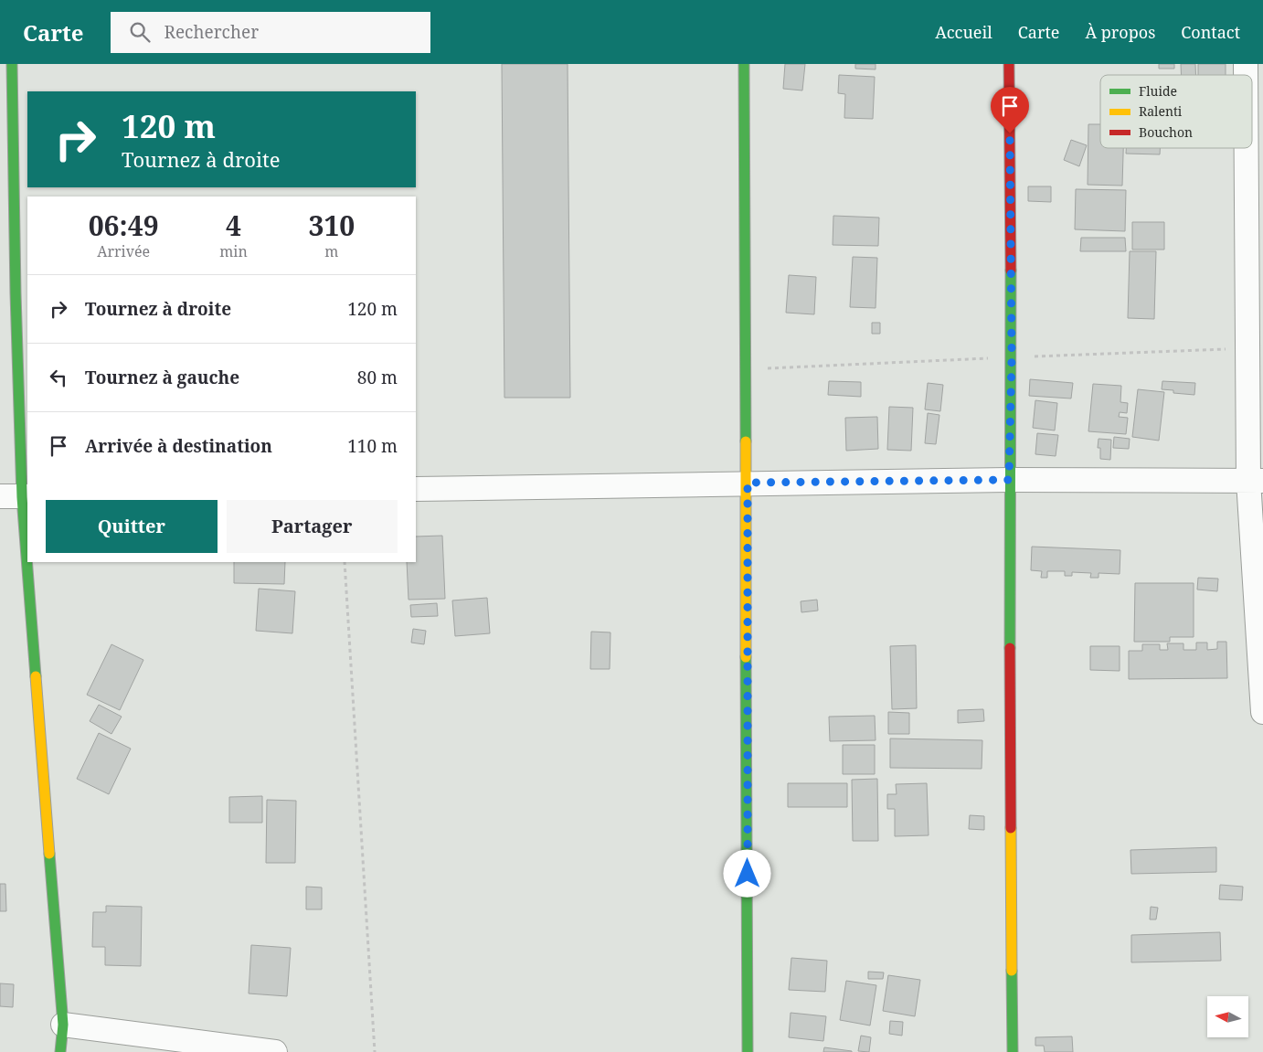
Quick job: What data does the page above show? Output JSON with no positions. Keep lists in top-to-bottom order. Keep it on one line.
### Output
{"legend":["Fluide","Ralenti","Bouchon"],"north":"left","page":{"header":"Carte","search":"Rechercher","nav":["Accueil","Carte","À propos","Contact"],"turn":["120 m","Tournez à droite"],"eta":["06:49","Arrivée","4","min","310","m"],"list":[{"name":"Tournez à droite","value":"120 m"},{"name":"Tournez à gauche","value":"80 m"},{"name":"Arrivée à destination","value":"110 m"}],"buttons":["Quitter","Partager"]}}
